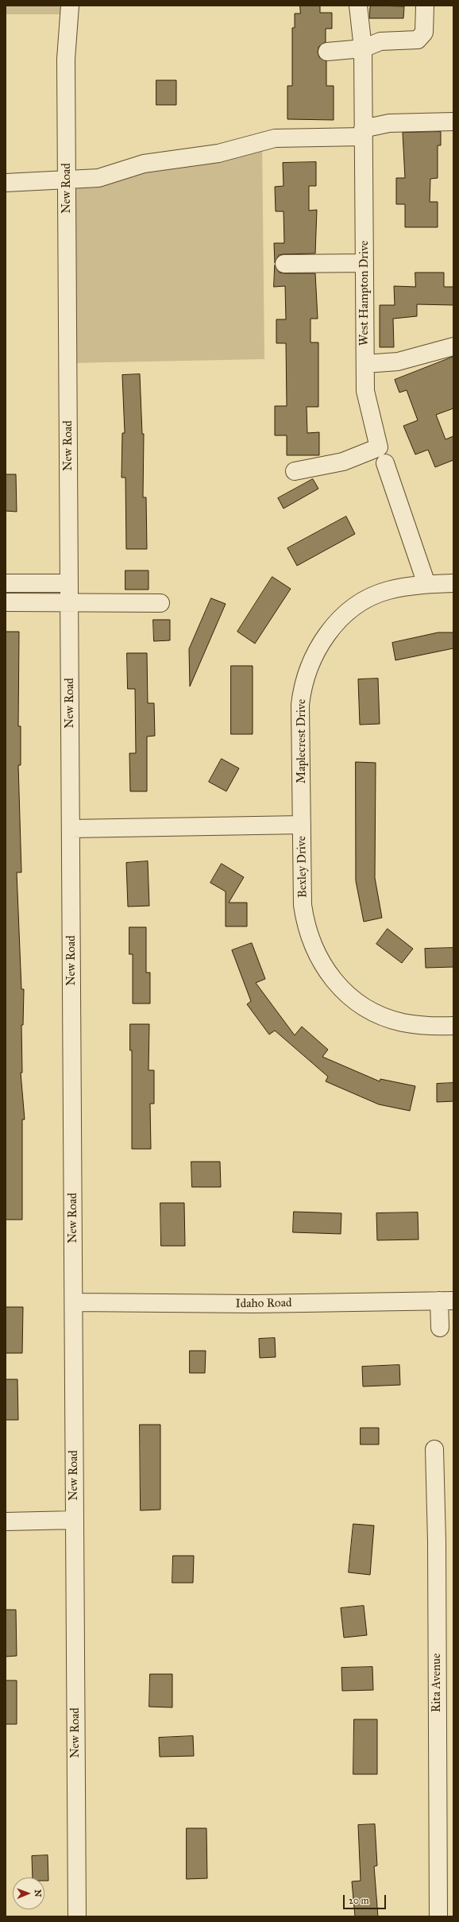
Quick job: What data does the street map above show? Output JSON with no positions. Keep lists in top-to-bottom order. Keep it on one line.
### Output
{"streets":{"street":["New Road","West Hampton Drive","Maplecrest Drive","Bexley Drive","Idaho Road","Rita Avenue"]},"crossings":[["New Road","Bexley Drive"],["New Road","Idaho Road"],["West Hampton Drive","Maplecrest Drive"],["Maplecrest Drive","Bexley Drive"]],"scale_bar":"20 m","north":"right"}
